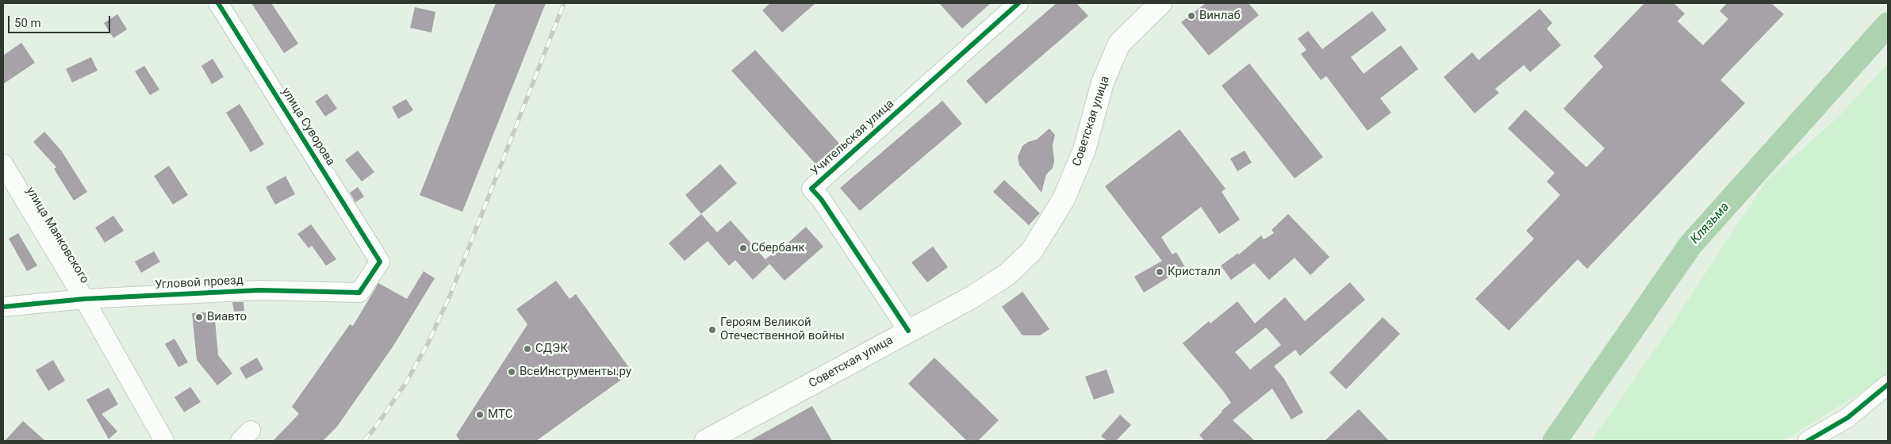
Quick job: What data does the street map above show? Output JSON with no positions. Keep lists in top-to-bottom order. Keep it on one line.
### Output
{"streets":{"main road":["Советская улица"],"street":["улица Суворова","Учительская улица","улица Маяковского","Угловой проезд"]},"crossings":[["Советская улица","Учительская улица"],["улица Суворова","Угловой проезд"],["улица Маяковского","Угловой проезд"]],"water":["Клязьма"],"places":["Винлаб","Сбербанк","Кристалл","Виавто","Героям Великой Отечественной войны","СДЭК","ВсеИнструменты.ру","МТС"],"scale_bar":"50 m"}
